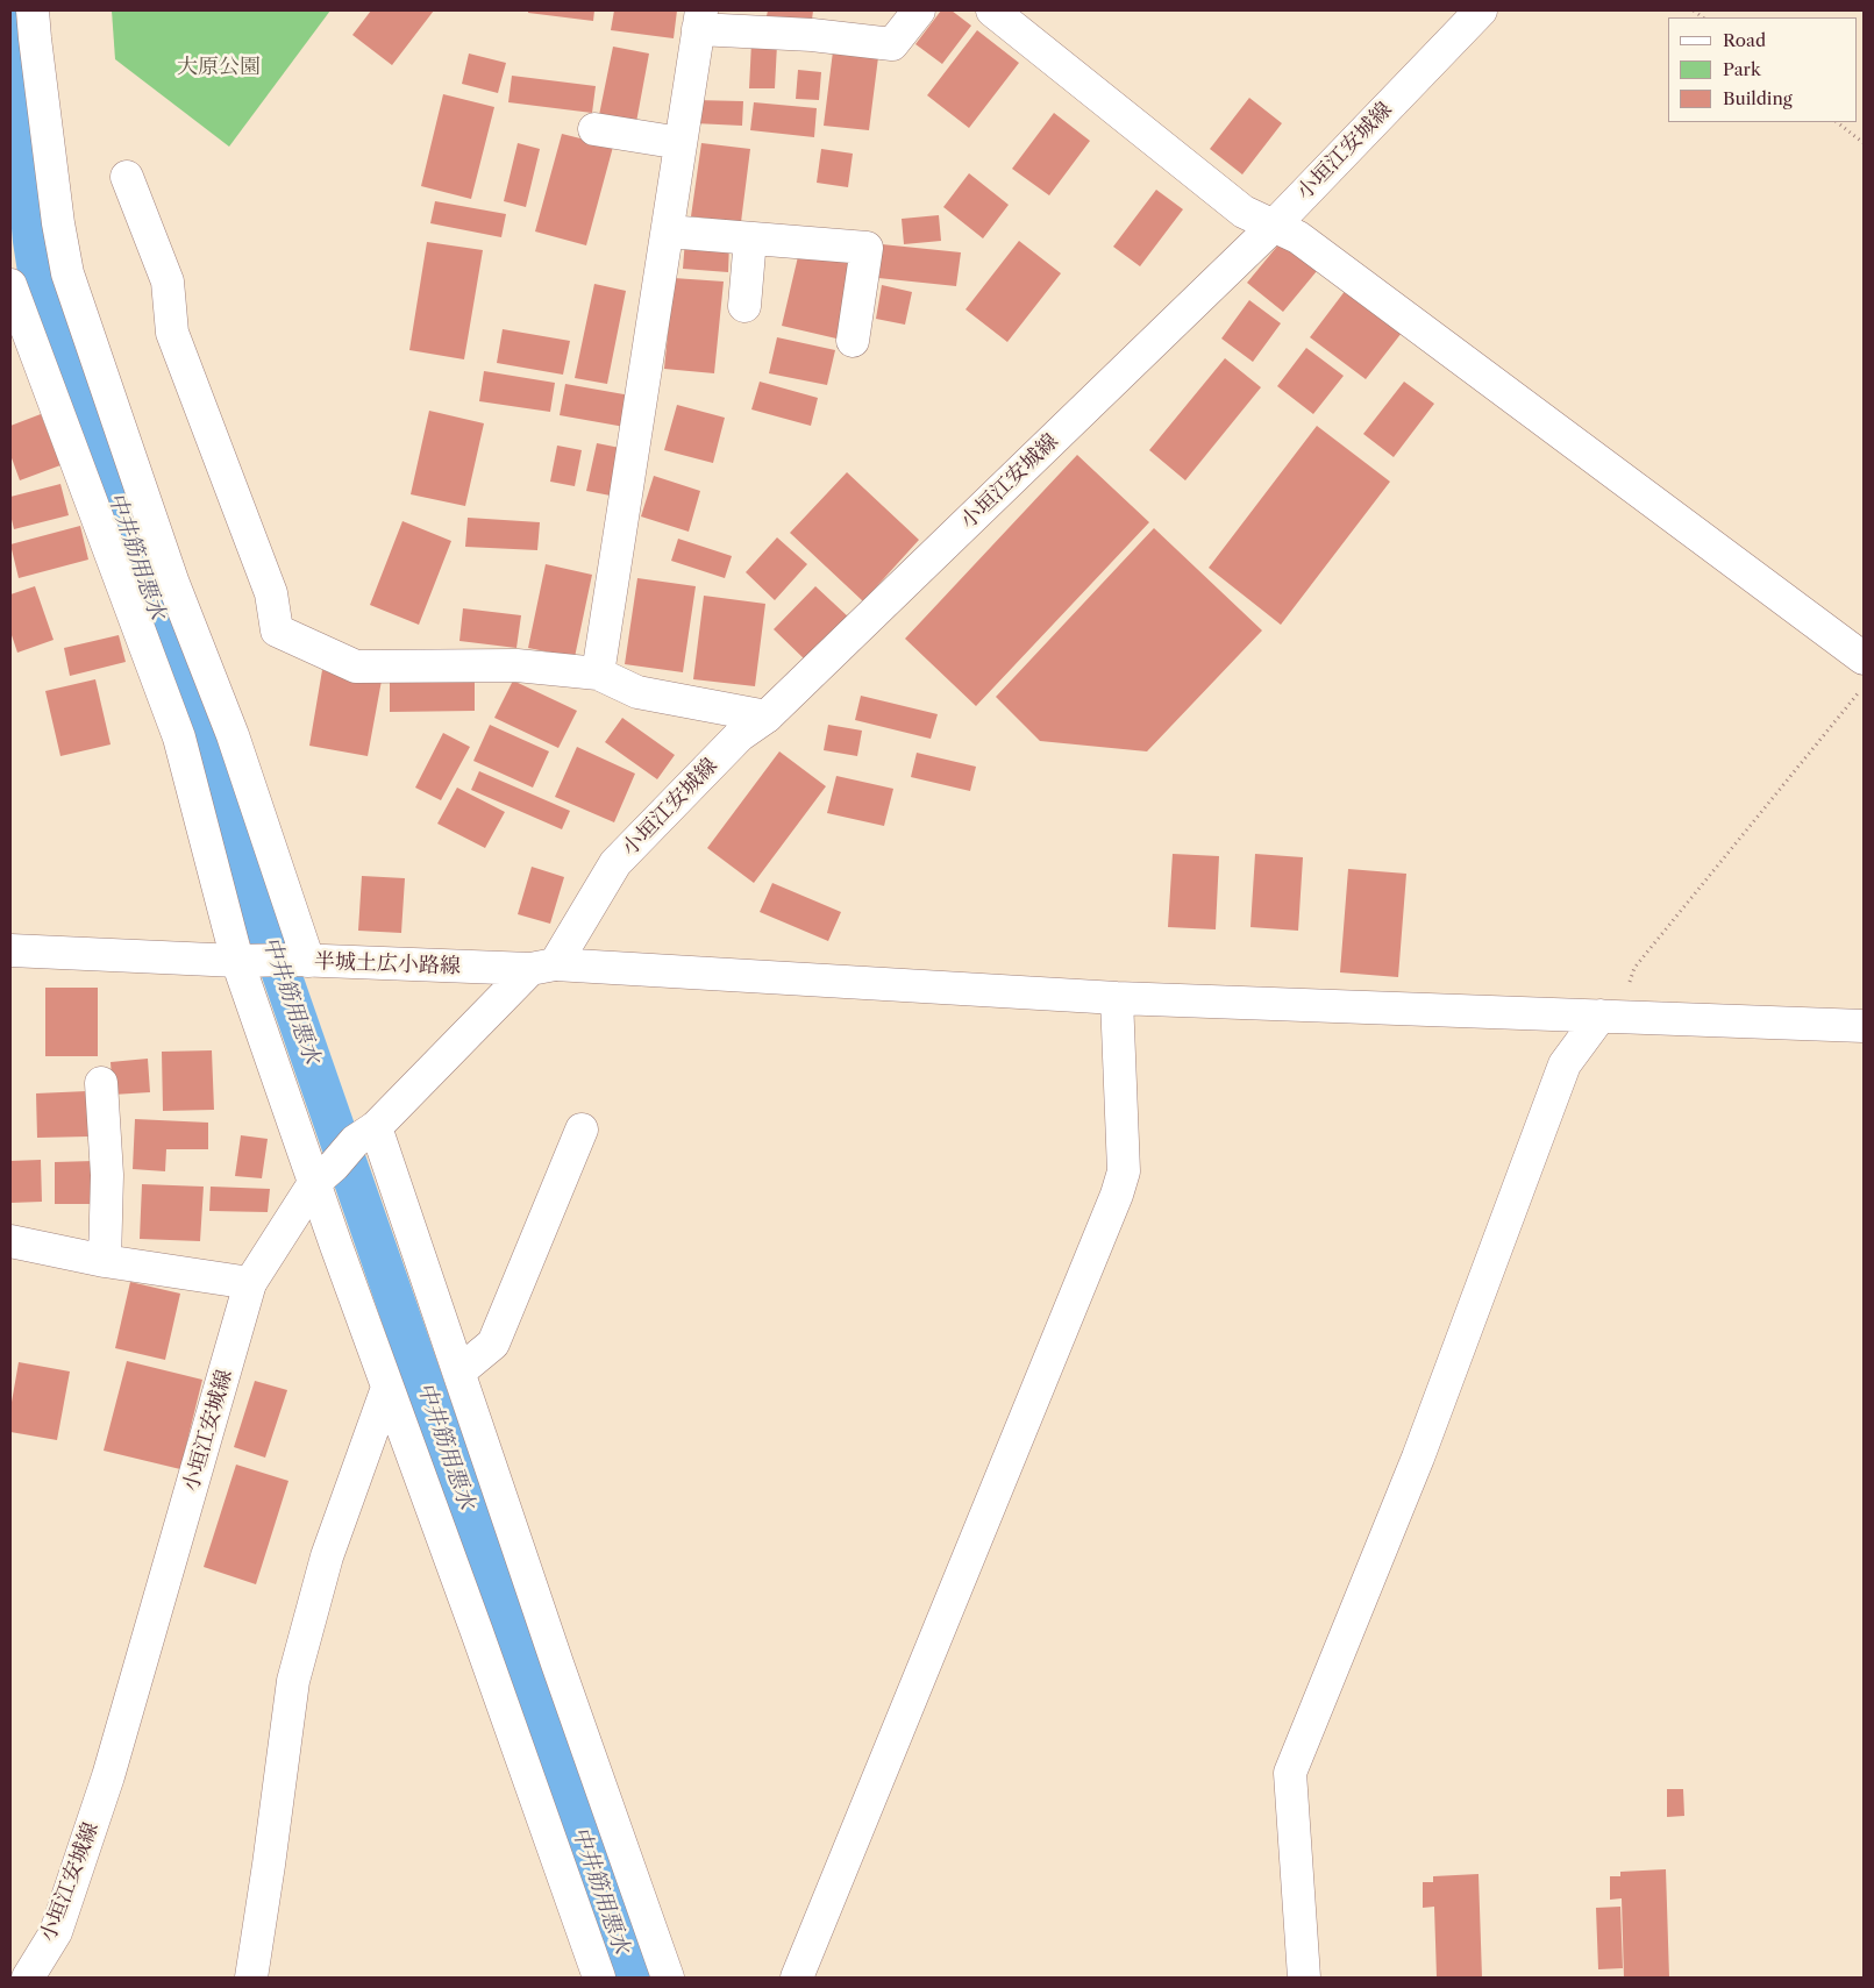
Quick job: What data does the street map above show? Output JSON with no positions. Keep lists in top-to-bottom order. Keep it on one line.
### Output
{"streets":{"street":["小垣江安城線","半城土広小路線"]},"crossings":[["小垣江安城線","半城土広小路線"]],"water":["中井筋用悪水"],"parks":["大原公園"],"legend":["Road","Park","Building"]}
